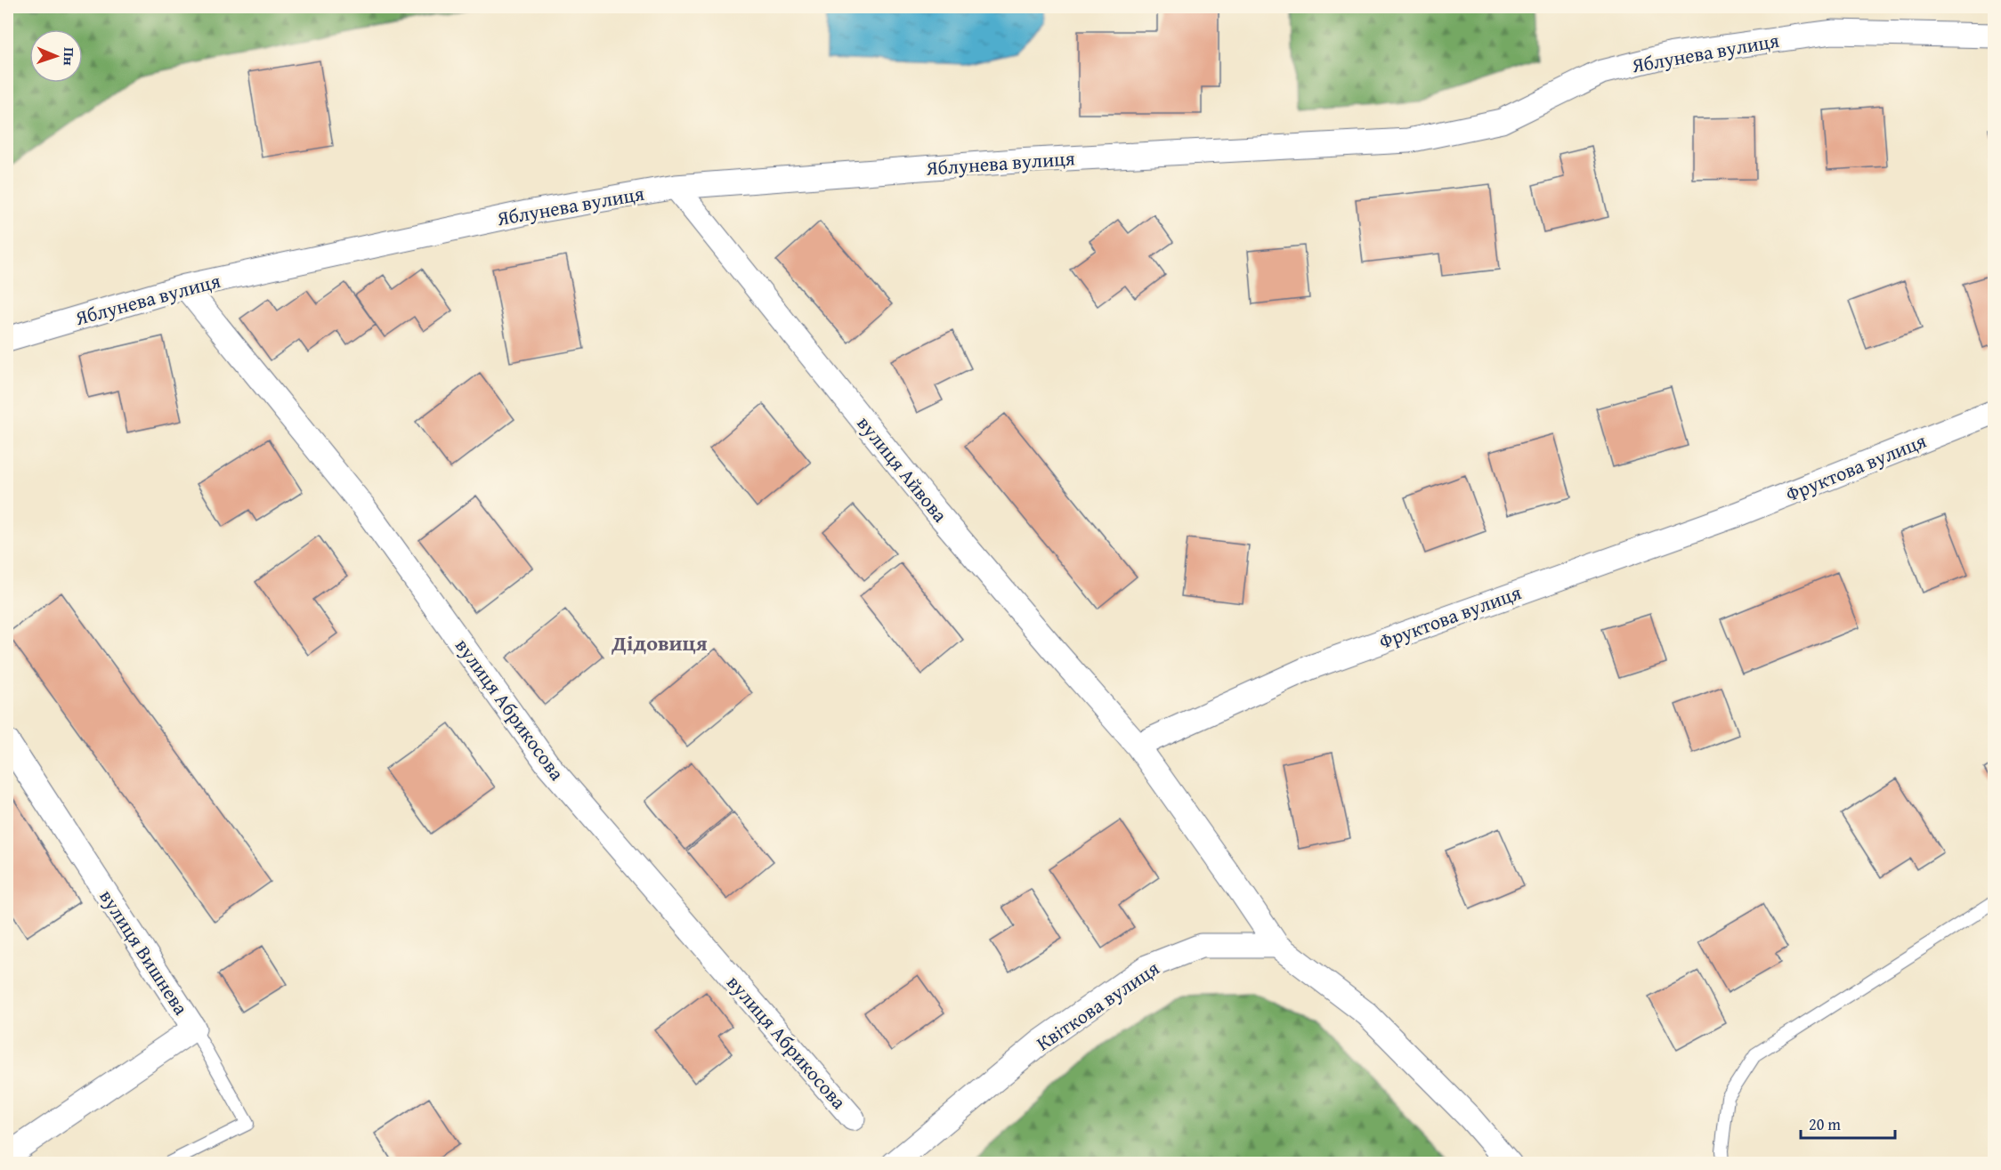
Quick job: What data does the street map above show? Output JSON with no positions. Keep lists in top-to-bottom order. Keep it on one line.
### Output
{"streets":{"street":["Яблунева вулиця","Фруктова вулиця","вулиця Айвова","вулиця Абрикосова","вулиця Вишнева","Квіткова вулиця"]},"crossings":[["Яблунева вулиця","вулиця Айвова"],["Яблунева вулиця","вулиця Абрикосова"],["Фруктова вулиця","вулиця Айвова"]],"districts":["Дідовиця"],"scale_bar":"20 m","north":"right"}
